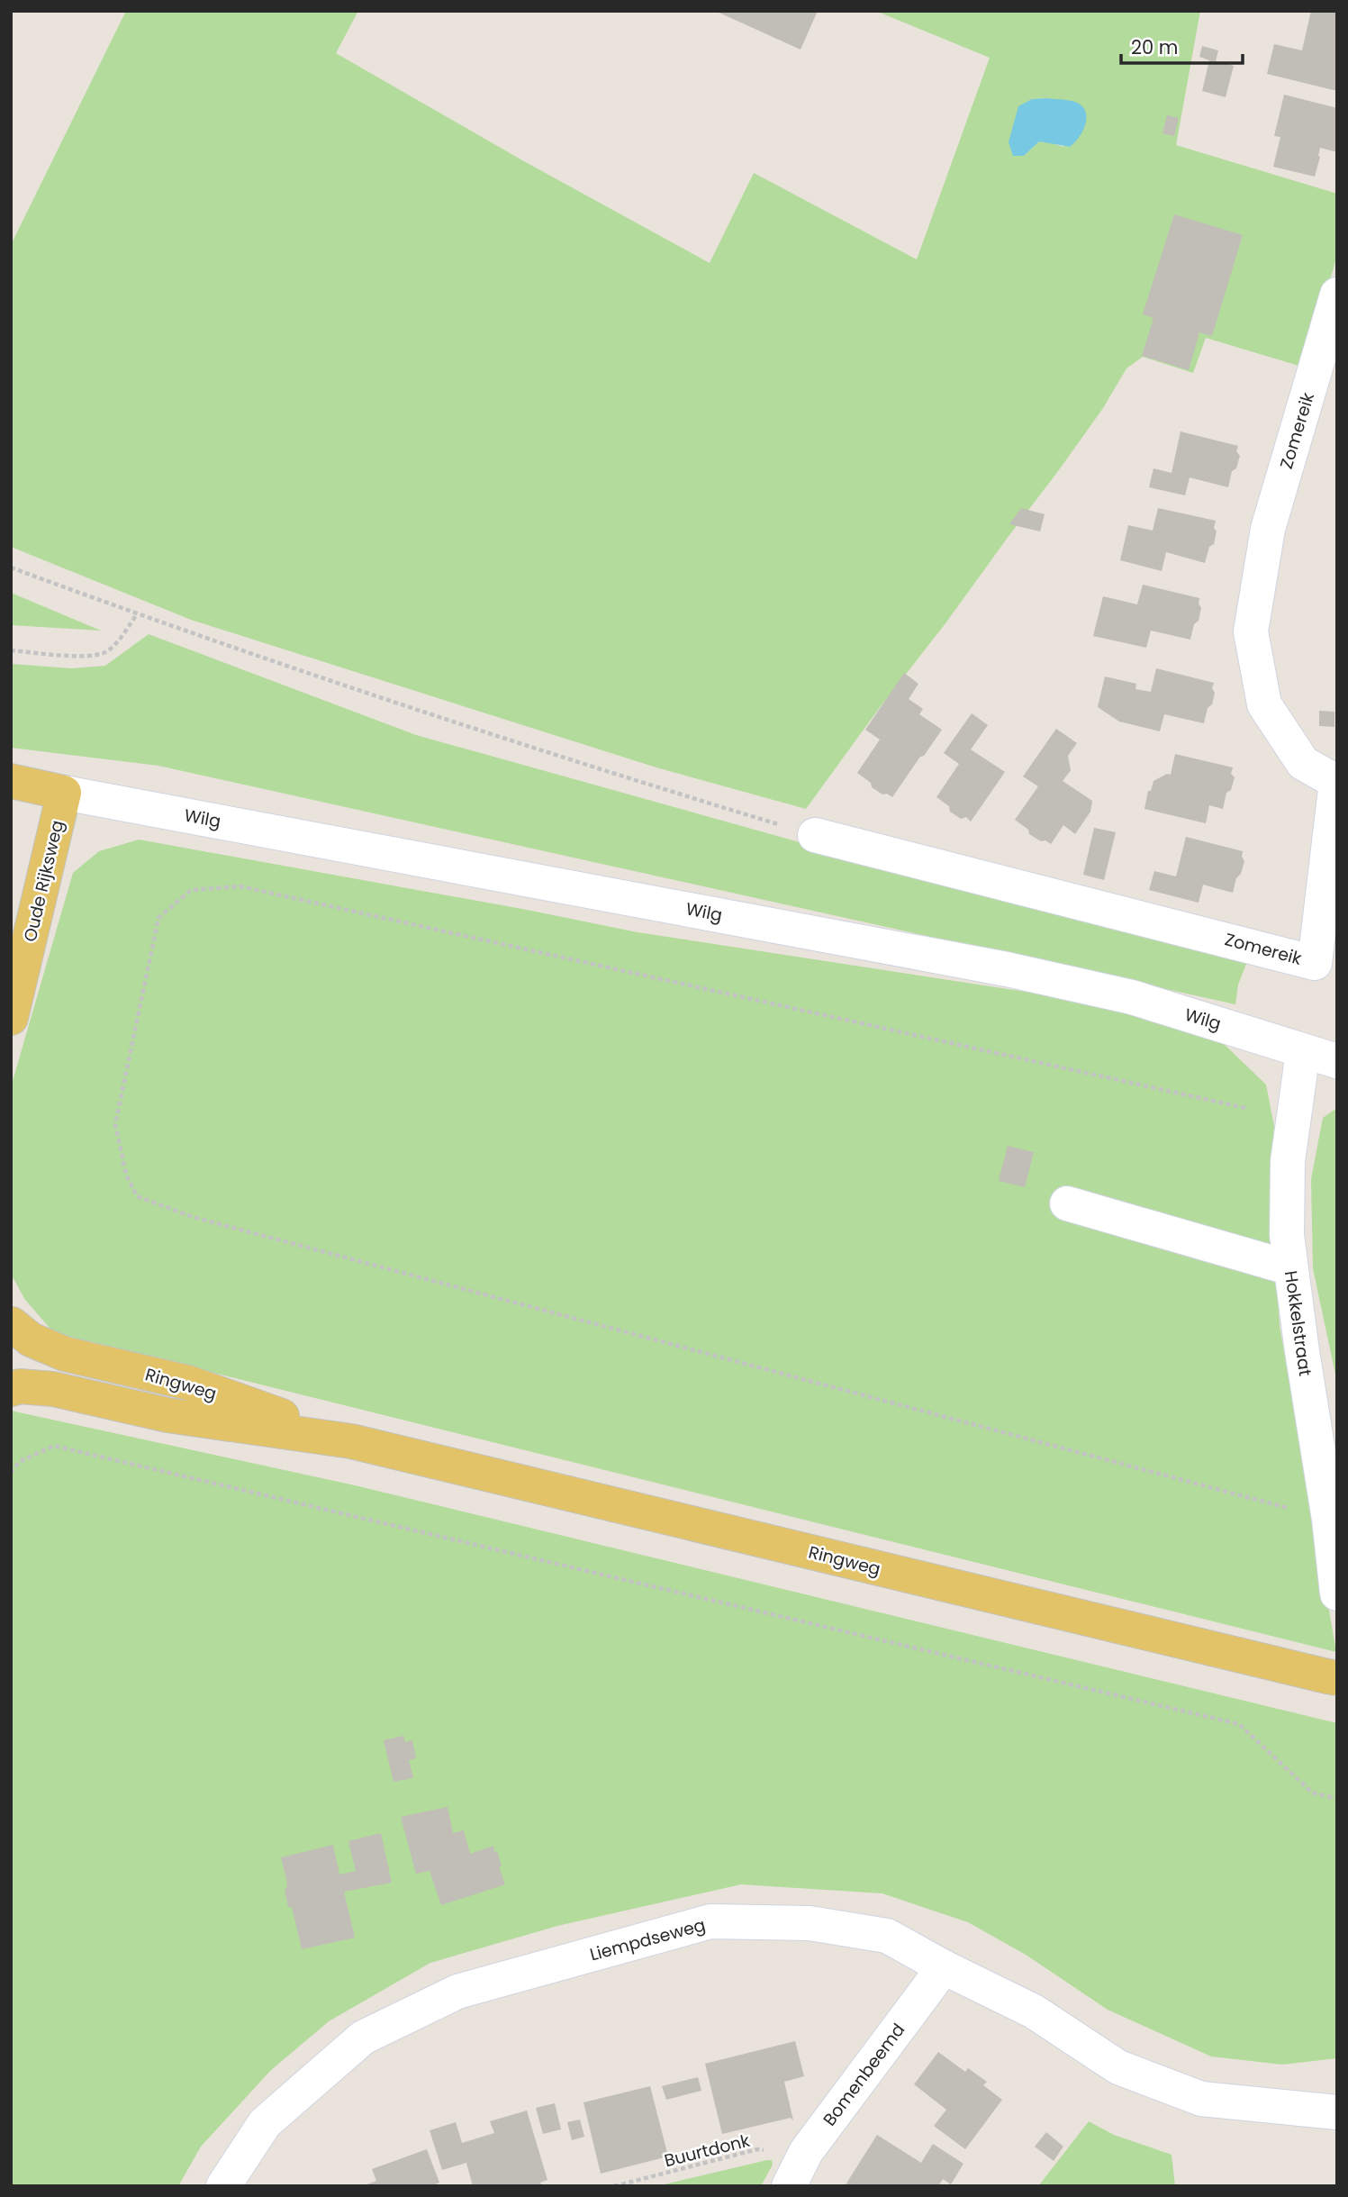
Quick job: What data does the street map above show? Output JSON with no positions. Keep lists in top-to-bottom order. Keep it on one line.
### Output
{"streets":{"main road":["Oude Rijksweg","Ringweg"],"street":["Zomereik","Wilg","Hokkelstraat","Liempdseweg","Bomenbeemd"],"path":["Buurtdonk"]},"crossings":[["Wilg","Oude Rijksweg"],["Wilg","Hokkelstraat"],["Liempdseweg","Bomenbeemd"],["Bomenbeemd","Buurtdonk"]],"scale_bar":"20 m"}
